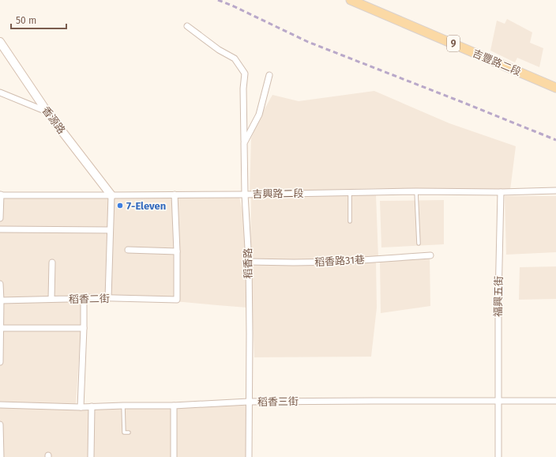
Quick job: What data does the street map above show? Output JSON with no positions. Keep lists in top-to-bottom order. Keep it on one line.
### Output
{"streets":{"main road":["9","吉豐路二段"],"street":["香源路","吉興路二段","稻香路31巷","稻香路","福興五街","稻香二街","稻香三街"]},"crossings":[["香源路","吉興路二段"],["吉興路二段","稻香路"],["吉興路二段","福興五街"],["稻香路31巷","稻香路"],["稻香路","稻香三街"],["福興五街","稻香三街"]],"places":["7-Eleven"],"scale_bar":"50 m"}
